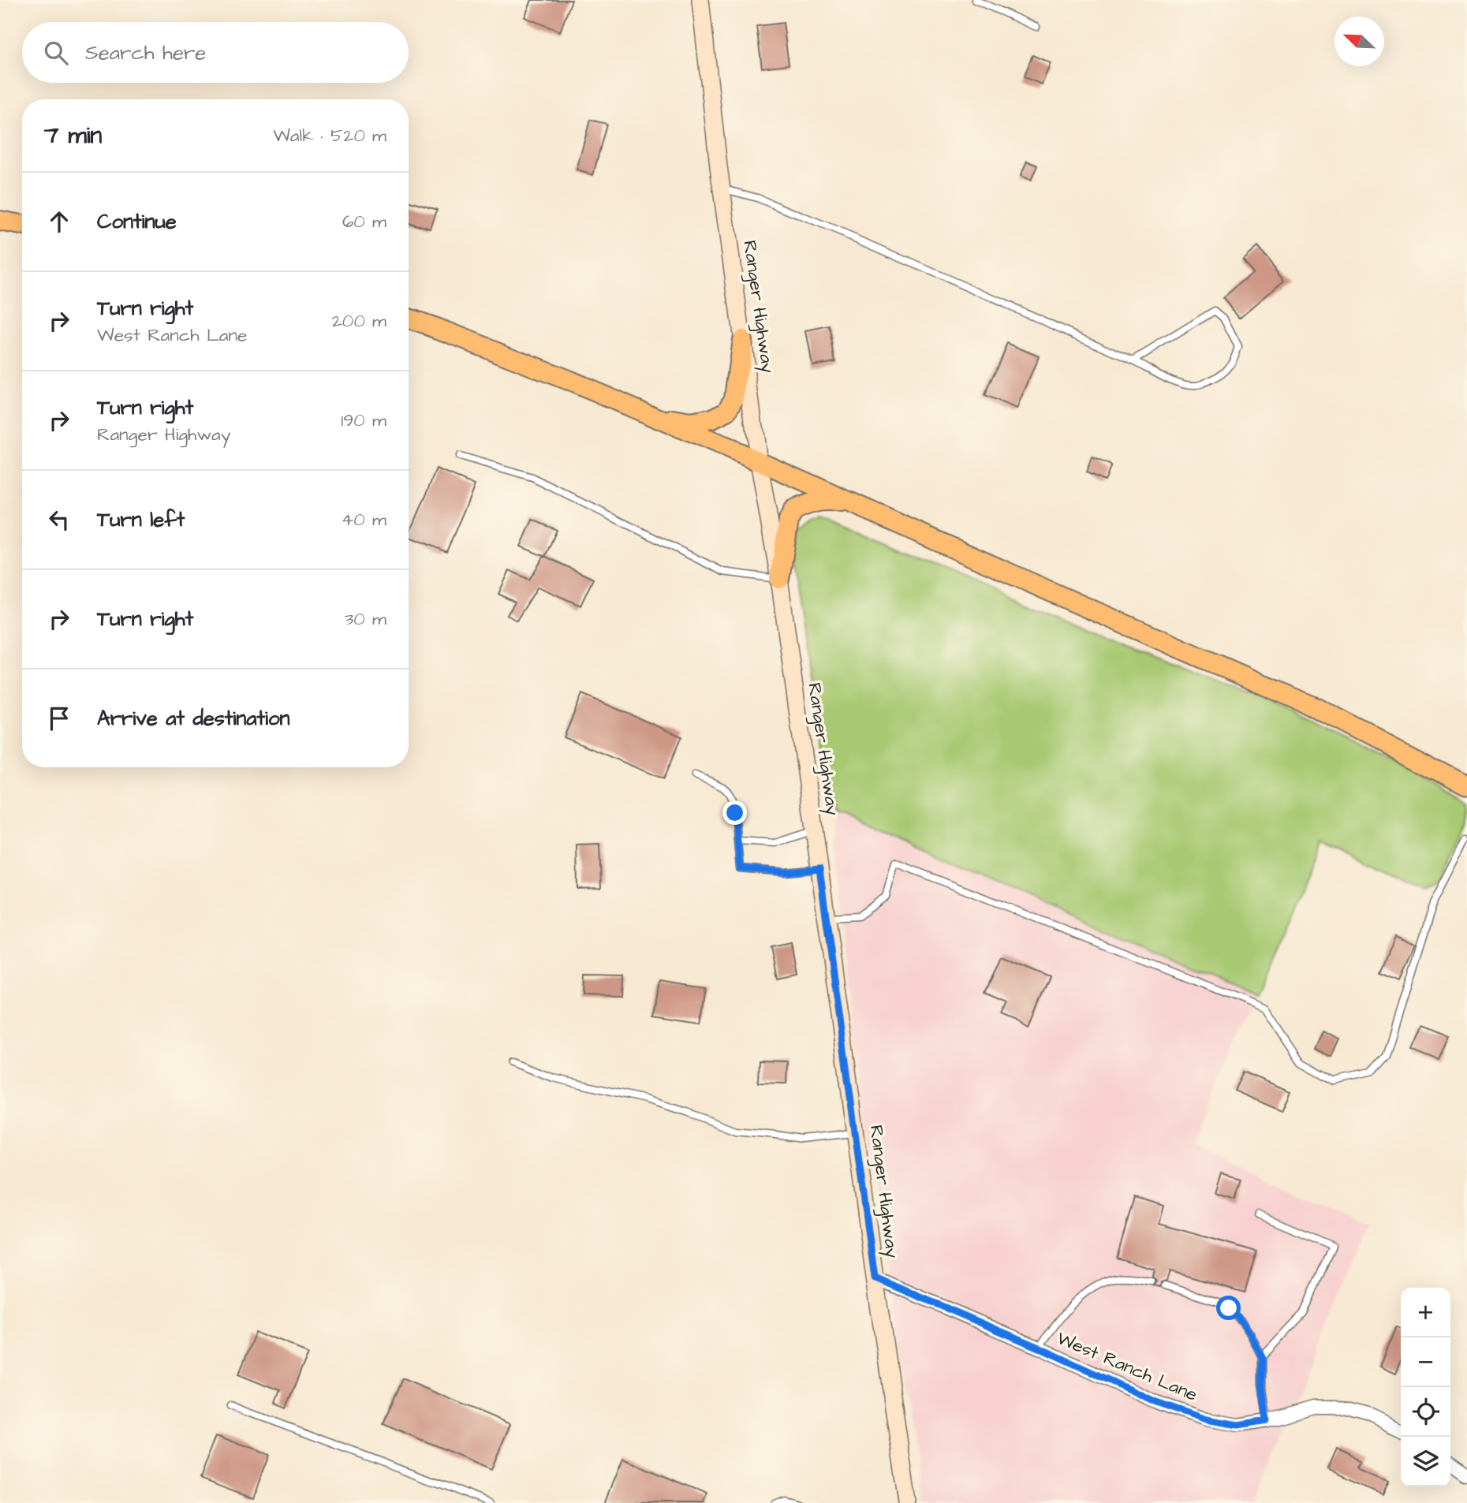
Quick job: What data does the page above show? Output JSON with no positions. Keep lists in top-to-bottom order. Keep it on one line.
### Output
{"streets":{"main road":["Ranger Highway"],"street":["West Ranch Lane"]},"crossings":[["Ranger Highway","West Ranch Lane"]],"north":"top left","page":{"search":"Search here","heading":["7 min","Walk · 520 m"],"list":[["Continue","60 m"],["Turn right","West Ranch Lane","200 m"],["Turn right","Ranger Highway","190 m"],["Turn left","40 m"],["Turn right","30 m"],"Arrive at destination"],"map_buttons":["+","−"]}}
